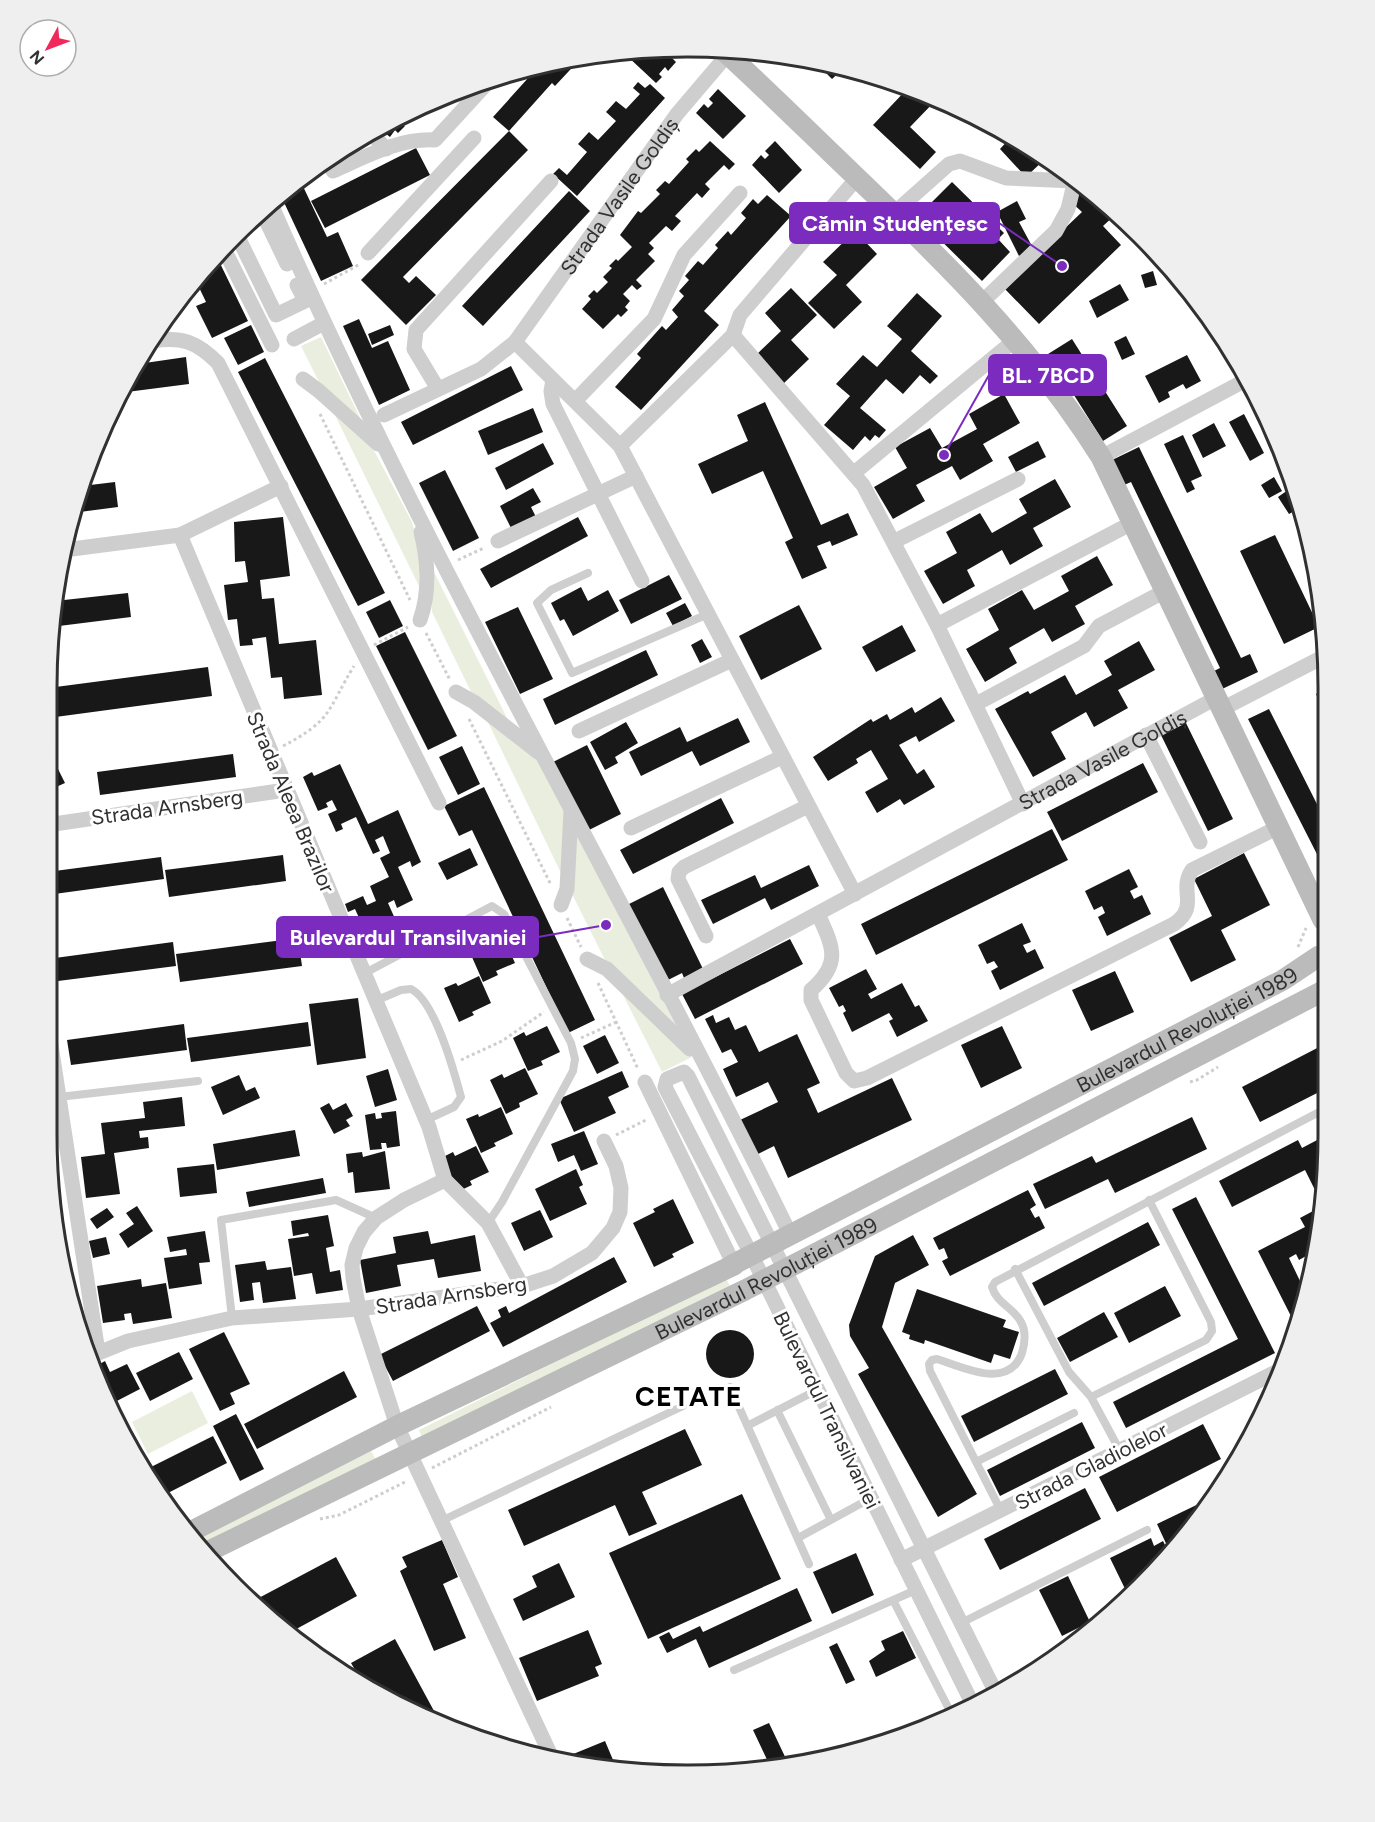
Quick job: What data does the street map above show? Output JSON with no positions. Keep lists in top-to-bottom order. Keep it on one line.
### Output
{"streets":{"main road":["Strada Vasile Goldiș","Bulevardul Revoluției 1989"],"street":["Strada Aleea Brazilor","Strada Arnsberg","Bulevardul Transilvaniei","Strada Gladiolelor"]},"crossings":[["Strada Aleea Brazilor","Strada Arnsberg"],["Strada Arnsberg","Bulevardul Revoluției 1989"],["Bulevardul Revoluției 1989","Bulevardul Transilvaniei"],["Bulevardul Transilvaniei","Strada Gladiolelor"]],"districts":["CETATE"],"places":["Cămin Studențesc","BL. 7BCD","Bulevardul Transilvaniei"],"north":"bottom left"}
